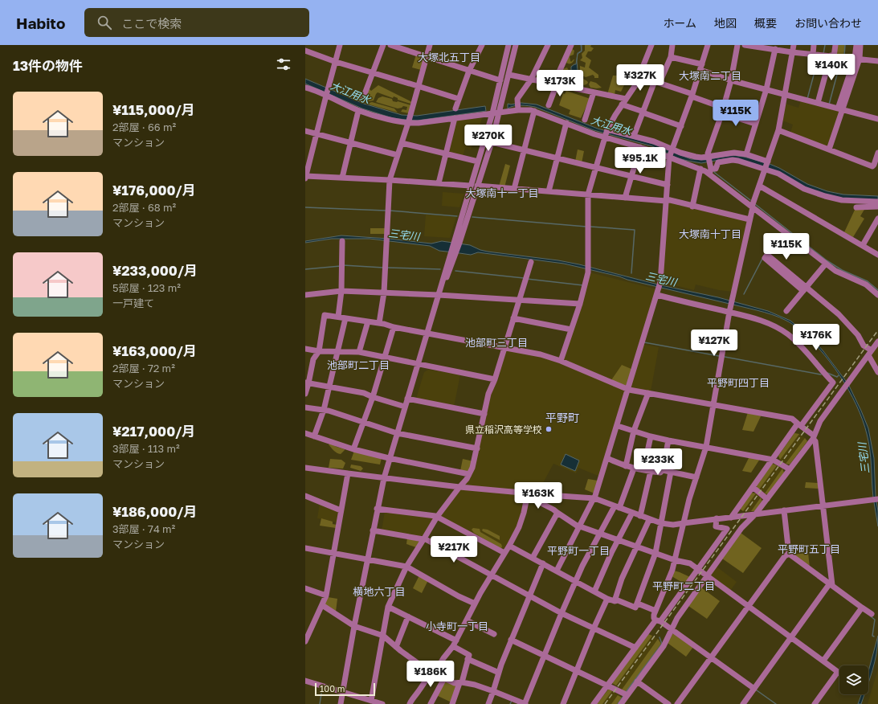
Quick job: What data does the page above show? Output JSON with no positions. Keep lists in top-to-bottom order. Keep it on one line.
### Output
{"districts":["大塚北五丁目","大塚南二丁目","大塚南十一丁目","大塚南十丁目","池部町三丁目","池部町二丁目","平野町四丁目","平野町","平野町五丁目","平野町一丁目","平野町二丁目","横地六丁目","小寺町一丁目"],"water":["大江用水","三宅川"],"places":["県立稲沢高等学校"],"scale_bar":"100 m","page":{"header":"Habito","search":"ここで検索","nav":["ホーム","地図","概要","お問い合わせ"],"heading":"13件の物件","price":["¥140K","¥327K","¥173K","¥115K","¥270K","¥95.1K","¥115K","¥176K","¥127K","¥233K","¥163K","¥217K","¥186K"],"list":[{"name":"¥115,000/月","note":"2部屋 · 66 m² · マンション"},{"name":"¥176,000/月","note":"2部屋 · 68 m² · マンション"},{"name":"¥233,000/月","note":"5部屋 · 123 m² · 一戸建て"},{"name":"¥163,000/月","note":"2部屋 · 72 m² · マンション"},{"name":"¥217,000/月","note":"3部屋 · 113 m² · マンション"},{"name":"¥186,000/月","note":"3部屋 · 74 m² · マンション"}],"scale":"100 m"}}
